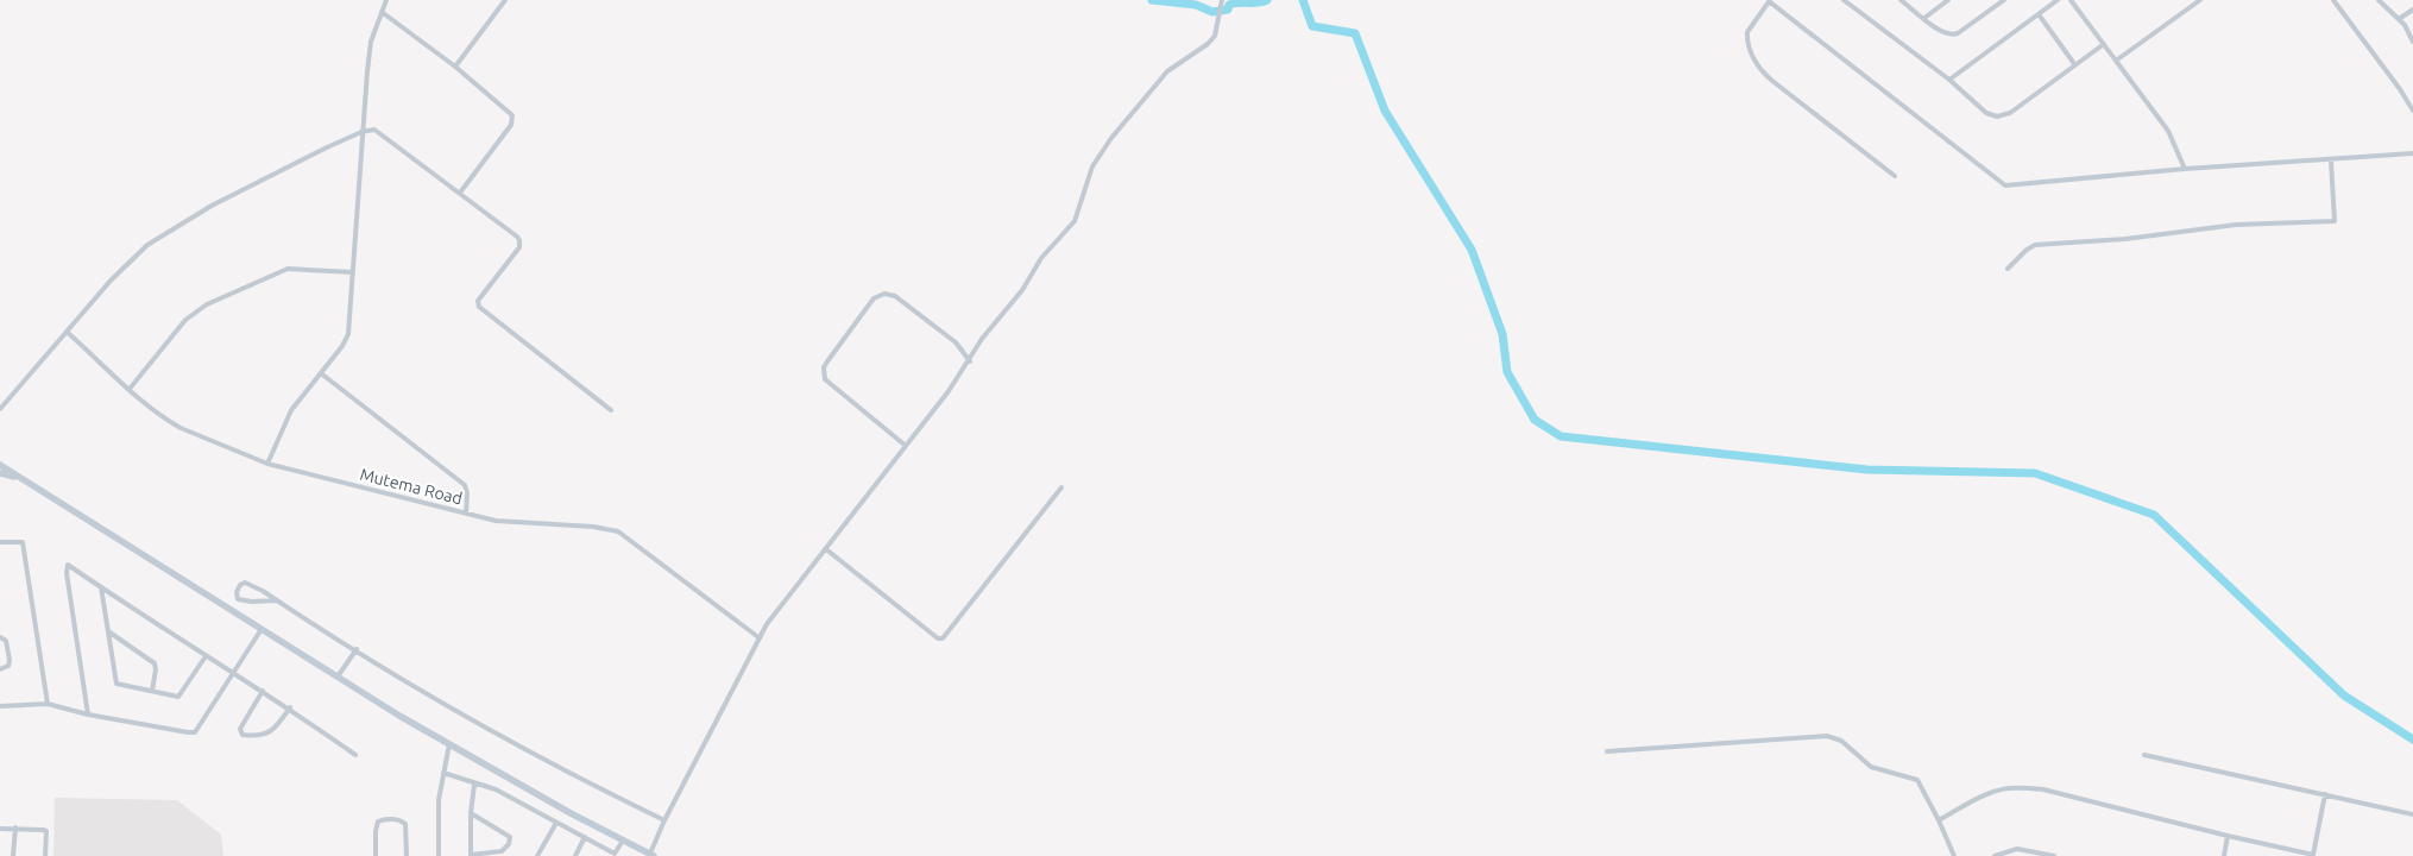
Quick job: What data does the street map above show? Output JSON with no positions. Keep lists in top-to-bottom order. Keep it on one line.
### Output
{"streets":{"street":["Mutema Road"]}}
